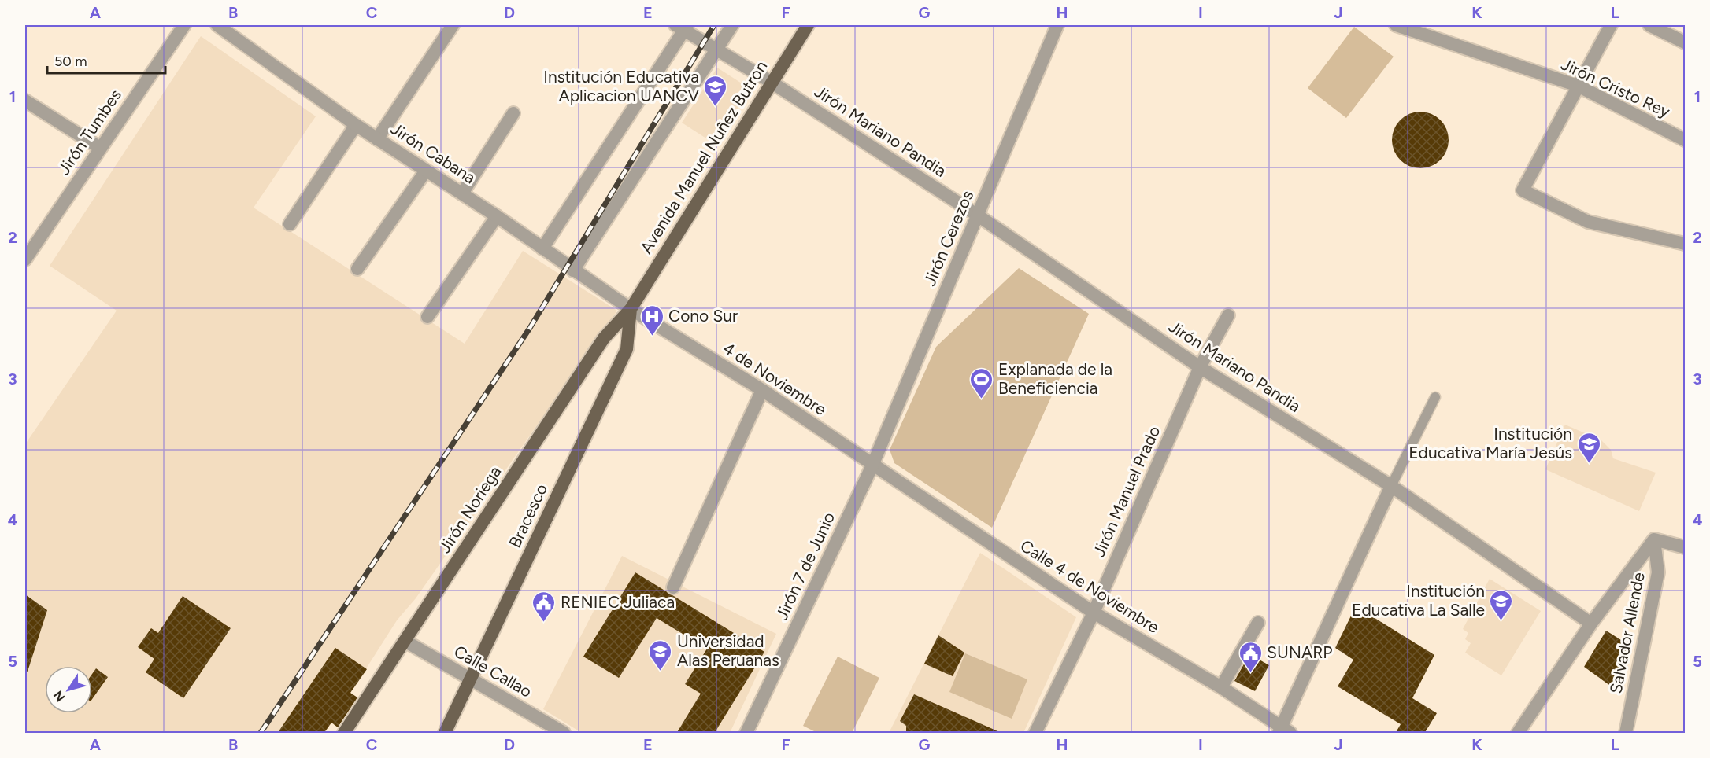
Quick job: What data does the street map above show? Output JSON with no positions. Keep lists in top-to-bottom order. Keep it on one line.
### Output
{"streets":{"main road":["Avenida Manuel Nuñez Butron","Jirón Noriega","Bracesco"],"street":["Jirón Cristo Rey","Jirón Mariano Pandia","Jirón Tumbes","Jirón Cabana","Jirón Cerezos","4 de Noviembre","Jirón Manuel Prado","Jirón 7 de Junio","Calle 4 de Noviembre","Salvador Allende","Calle Callao"]},"crossings":[["Jirón Mariano Pandia","Avenida Manuel Nuñez Butron"],["Jirón Mariano Pandia","Jirón Cerezos"],["Jirón Mariano Pandia","Jirón Manuel Prado"],["Jirón Cabana","Avenida Manuel Nuñez Butron"],["Jirón Cabana","4 de Noviembre"],["Jirón Cabana","Jirón Noriega"],["Jirón Cabana","Bracesco"],["Avenida Manuel Nuñez Butron","4 de Noviembre"],["Avenida Manuel Nuñez Butron","Jirón Noriega"],["Avenida Manuel Nuñez Butron","Bracesco"],["Jirón Cerezos","4 de Noviembre"],["Jirón Cerezos","Jirón 7 de Junio"],["Jirón Cerezos","Calle 4 de Noviembre"],["4 de Noviembre","Jirón Noriega"],["4 de Noviembre","Bracesco"],["4 de Noviembre","Jirón 7 de Junio"],["4 de Noviembre","Calle 4 de Noviembre"],["Jirón Manuel Prado","Calle 4 de Noviembre"],["Jirón Noriega","Bracesco"],["Jirón Noriega","Calle Callao"],["Bracesco","Calle Callao"],["Jirón 7 de Junio","Calle 4 de Noviembre"]],"places":{"school or university":["Institución Educativa Aplicacion UANCV","Institución Educativa María Jesús","Institución Educativa La Salle","Universidad Alas Peruanas"],"hospital":["Cono Sur"],"sports":["Explanada de la Beneficiencia"],"public building":["RENIEC Juliaca","SUNARP"]},"scale_bar":"50 m","north":"bottom left","grid":{"columns":["A","B","C","D","E","F","G","H","I","J","K","L"],"rows":["1","2","3","4","5"]}}
